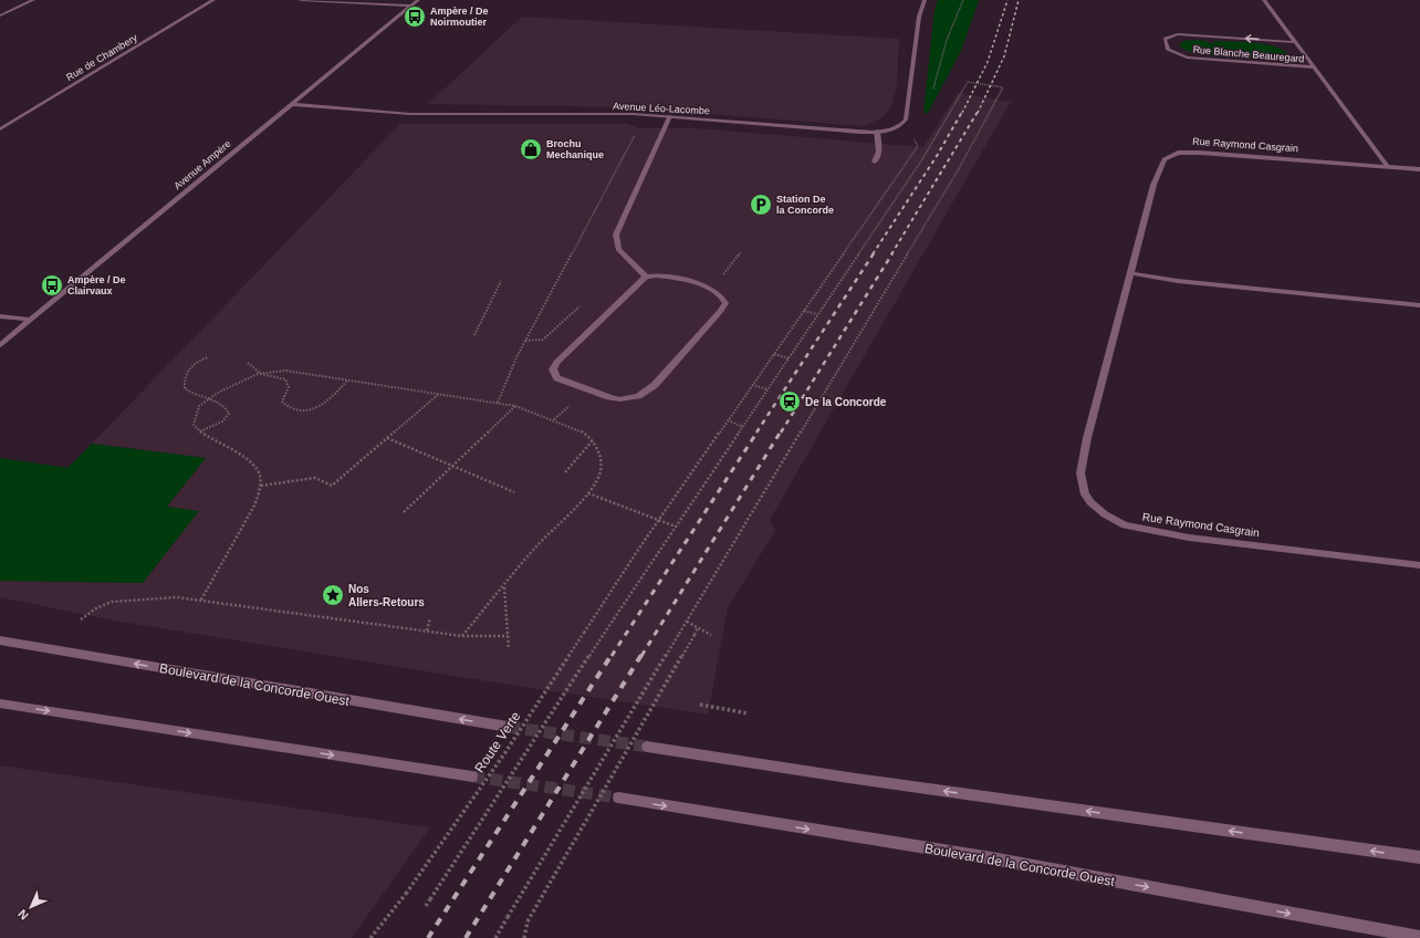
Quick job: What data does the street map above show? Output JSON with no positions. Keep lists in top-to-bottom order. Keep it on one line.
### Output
{"streets":{"street":["Rue Blanche Beauregard","Rue de Chambery","Avenue Léo-Lacombe","Rue Raymond Casgrain","Avenue Ampère","Boulevard de la Concorde Ouest"],"path":["Route Verte"]},"crossings":[["Rue Blanche Beauregard","Rue Raymond Casgrain"],["Avenue Léo-Lacombe","Avenue Ampère"]],"places":{"bus stop":["Ampère / De Noirmoutier","Ampère / De Clairvaux"],"shop":["Brochu Mechanique"],"parking":["Station De la Concorde"],"station":["De la Concorde"],"place":["Nos Allers-Retours"]},"north":"bottom left"}
